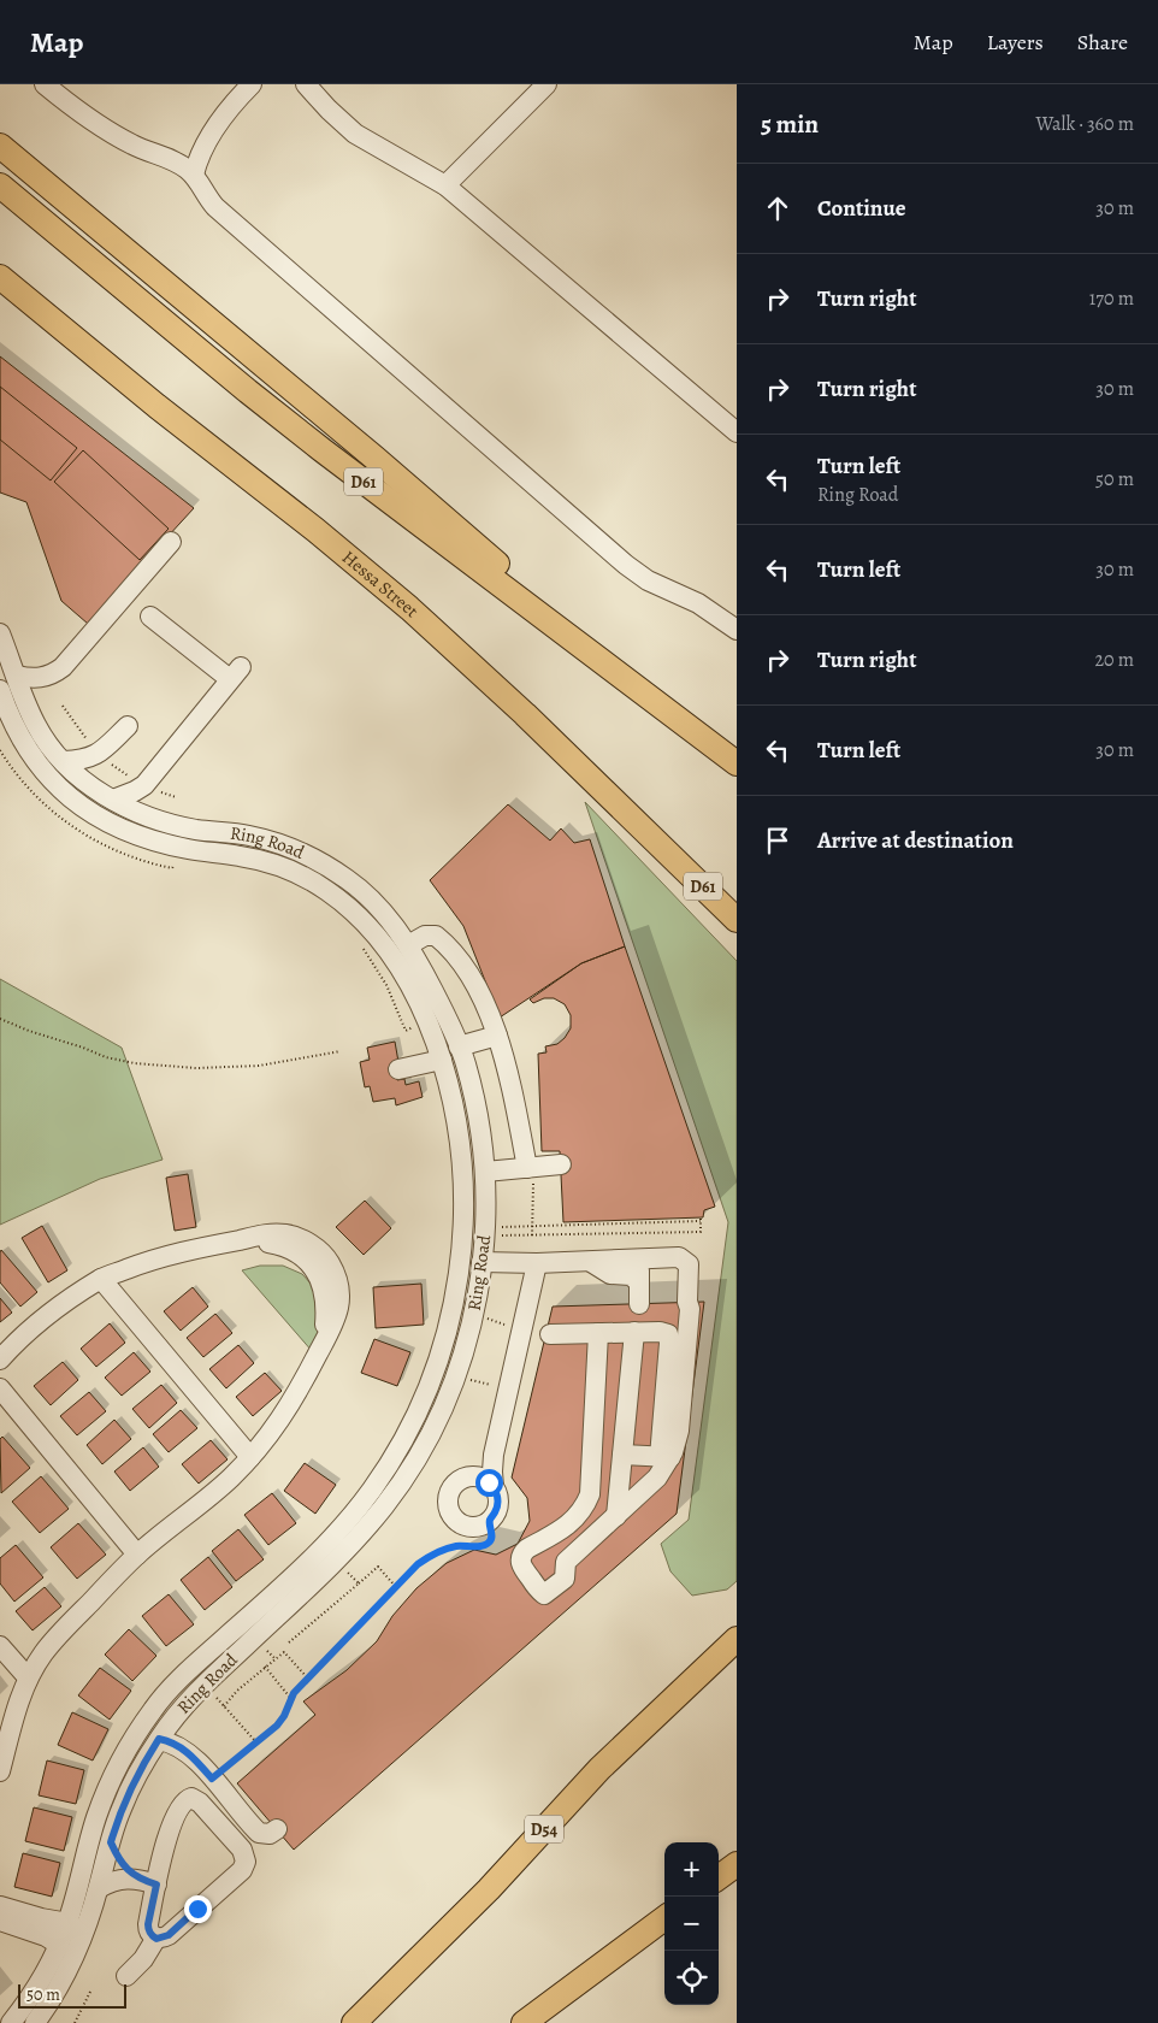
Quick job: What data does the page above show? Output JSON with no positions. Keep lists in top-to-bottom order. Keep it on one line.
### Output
{"streets":{"main road":["D61","Hessa Street","D54"],"street":["Ring Road"]},"scale_bar":"50 m","page":{"header":"Map","nav":["Map","Layers","Share"],"heading":["5 min","Walk · 360 m"],"list":[["Continue","30 m"],["Turn right","170 m"],["Turn right","30 m"],["Turn left","Ring Road","50 m"],["Turn left","30 m"],["Turn right","20 m"],["Turn left","30 m"],"Arrive at destination"],"map_buttons":["+","−"],"scale":"50 m"}}
